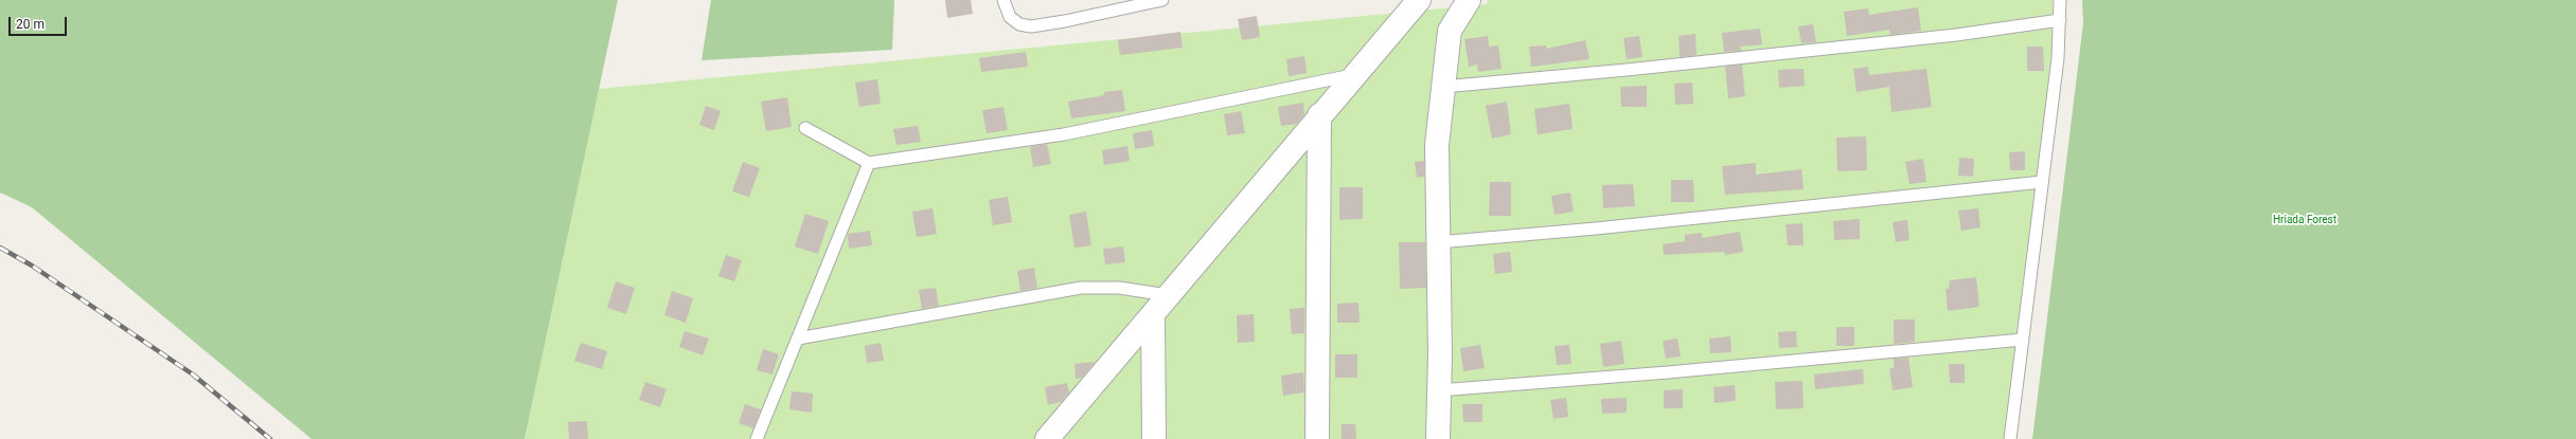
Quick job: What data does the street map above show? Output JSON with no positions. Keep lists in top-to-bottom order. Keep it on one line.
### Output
{"parks":["Hriada Forest"],"scale_bar":"20 m"}
